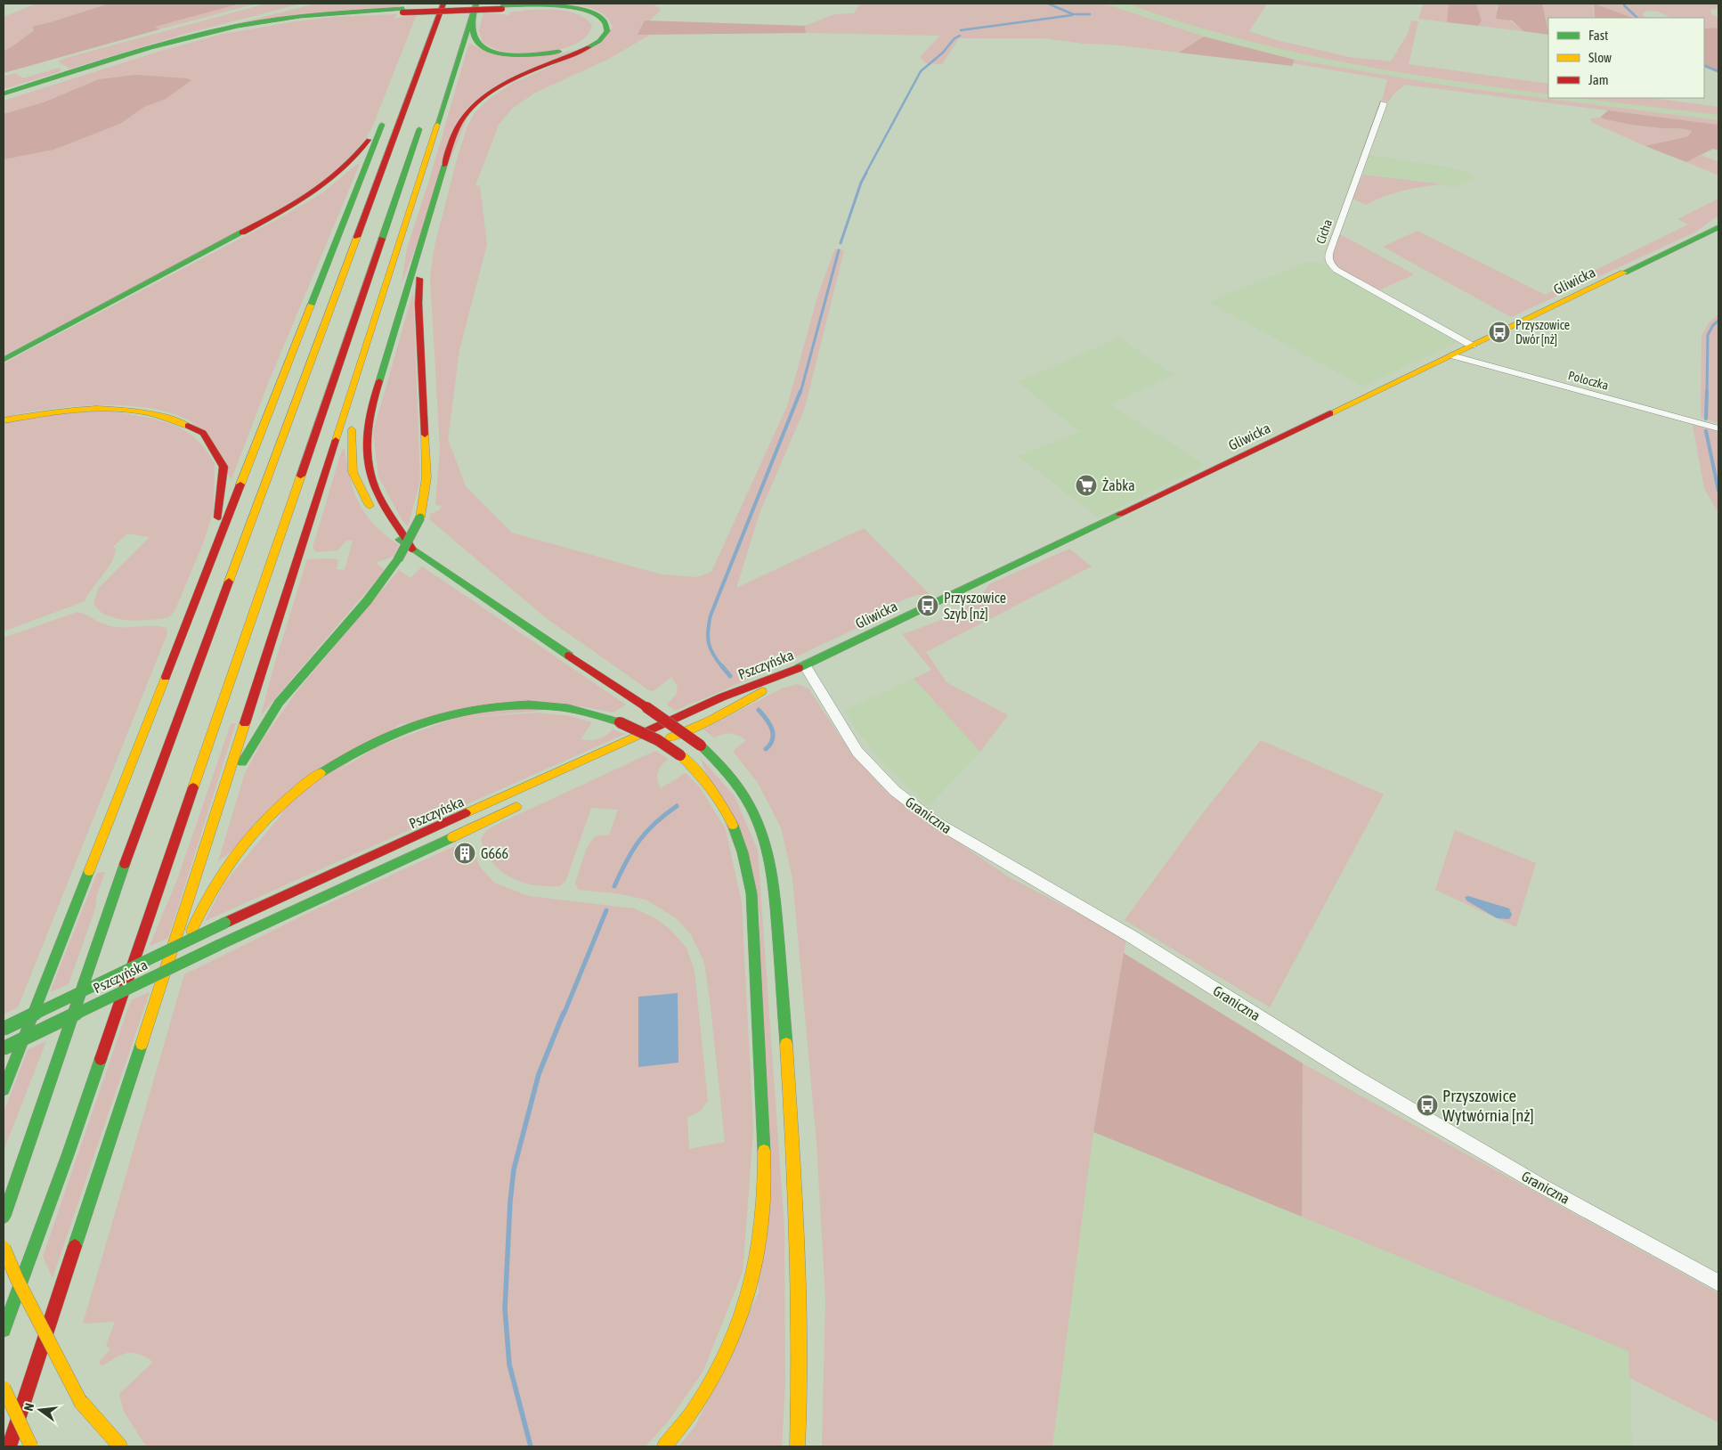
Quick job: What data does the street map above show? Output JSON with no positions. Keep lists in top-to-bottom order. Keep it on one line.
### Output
{"streets":{"main road":["Gliwicka","Pszczyńska"],"street":["Cicha","Poloczka","Graniczna"]},"crossings":[["Cicha","Gliwicka"],["Gliwicka","Poloczka"],["Gliwicka","Pszczyńska"],["Gliwicka","Graniczna"],["Pszczyńska","Graniczna"]],"places":{"bus stop":["Przyszowice Dwór [nż]","Przyszowice Szyb [nż]","Przyszowice Wytwórnia [nż]"],"supermarket":["Żabka"],"building":["G666"]},"legend":["Fast","Slow","Jam"],"north":"left"}
